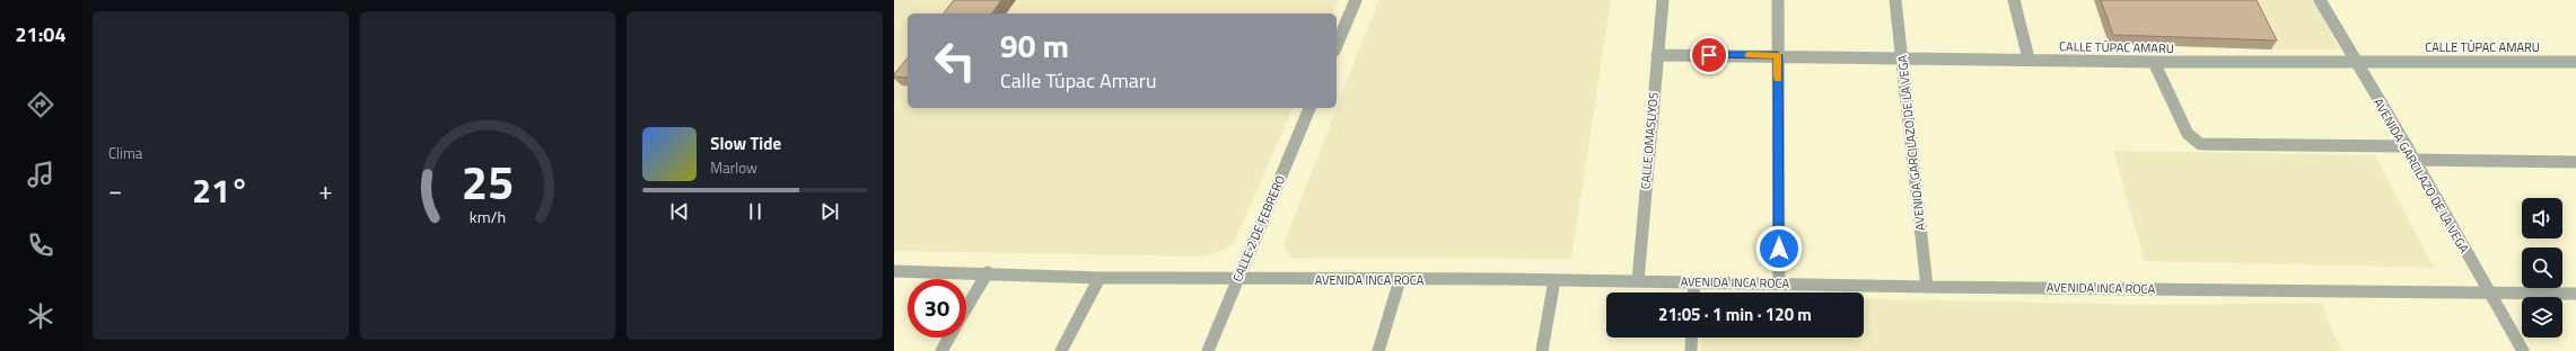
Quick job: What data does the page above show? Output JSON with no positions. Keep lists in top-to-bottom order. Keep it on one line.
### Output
{"streets":{"street":["CALLE TÚPAC AMARU","CALLE OMASUYOS","AVENIDA GARCILAZO DE LA VEGA","CALLE 2 DE FEBRERO","AVENIDA INCA ROCA"]},"crossings":[["CALLE TÚPAC AMARU","CALLE OMASUYOS"],["CALLE TÚPAC AMARU","AVENIDA GARCILAZO DE LA VEGA"],["CALLE OMASUYOS","AVENIDA INCA ROCA"],["AVENIDA GARCILAZO DE LA VEGA","AVENIDA INCA ROCA"],["CALLE 2 DE FEBRERO","AVENIDA INCA ROCA"]],"page":{"tabs":"21:04","tile":"Clima","turn":["90 m","Calle Túpac Amaru"],"song":["Slow Tide","Marlow"],"heat":["−","21°","+"],"limit":"30","trip":"21:05 · 1 min · 120 m","gauge":["25","km/h"]}}
